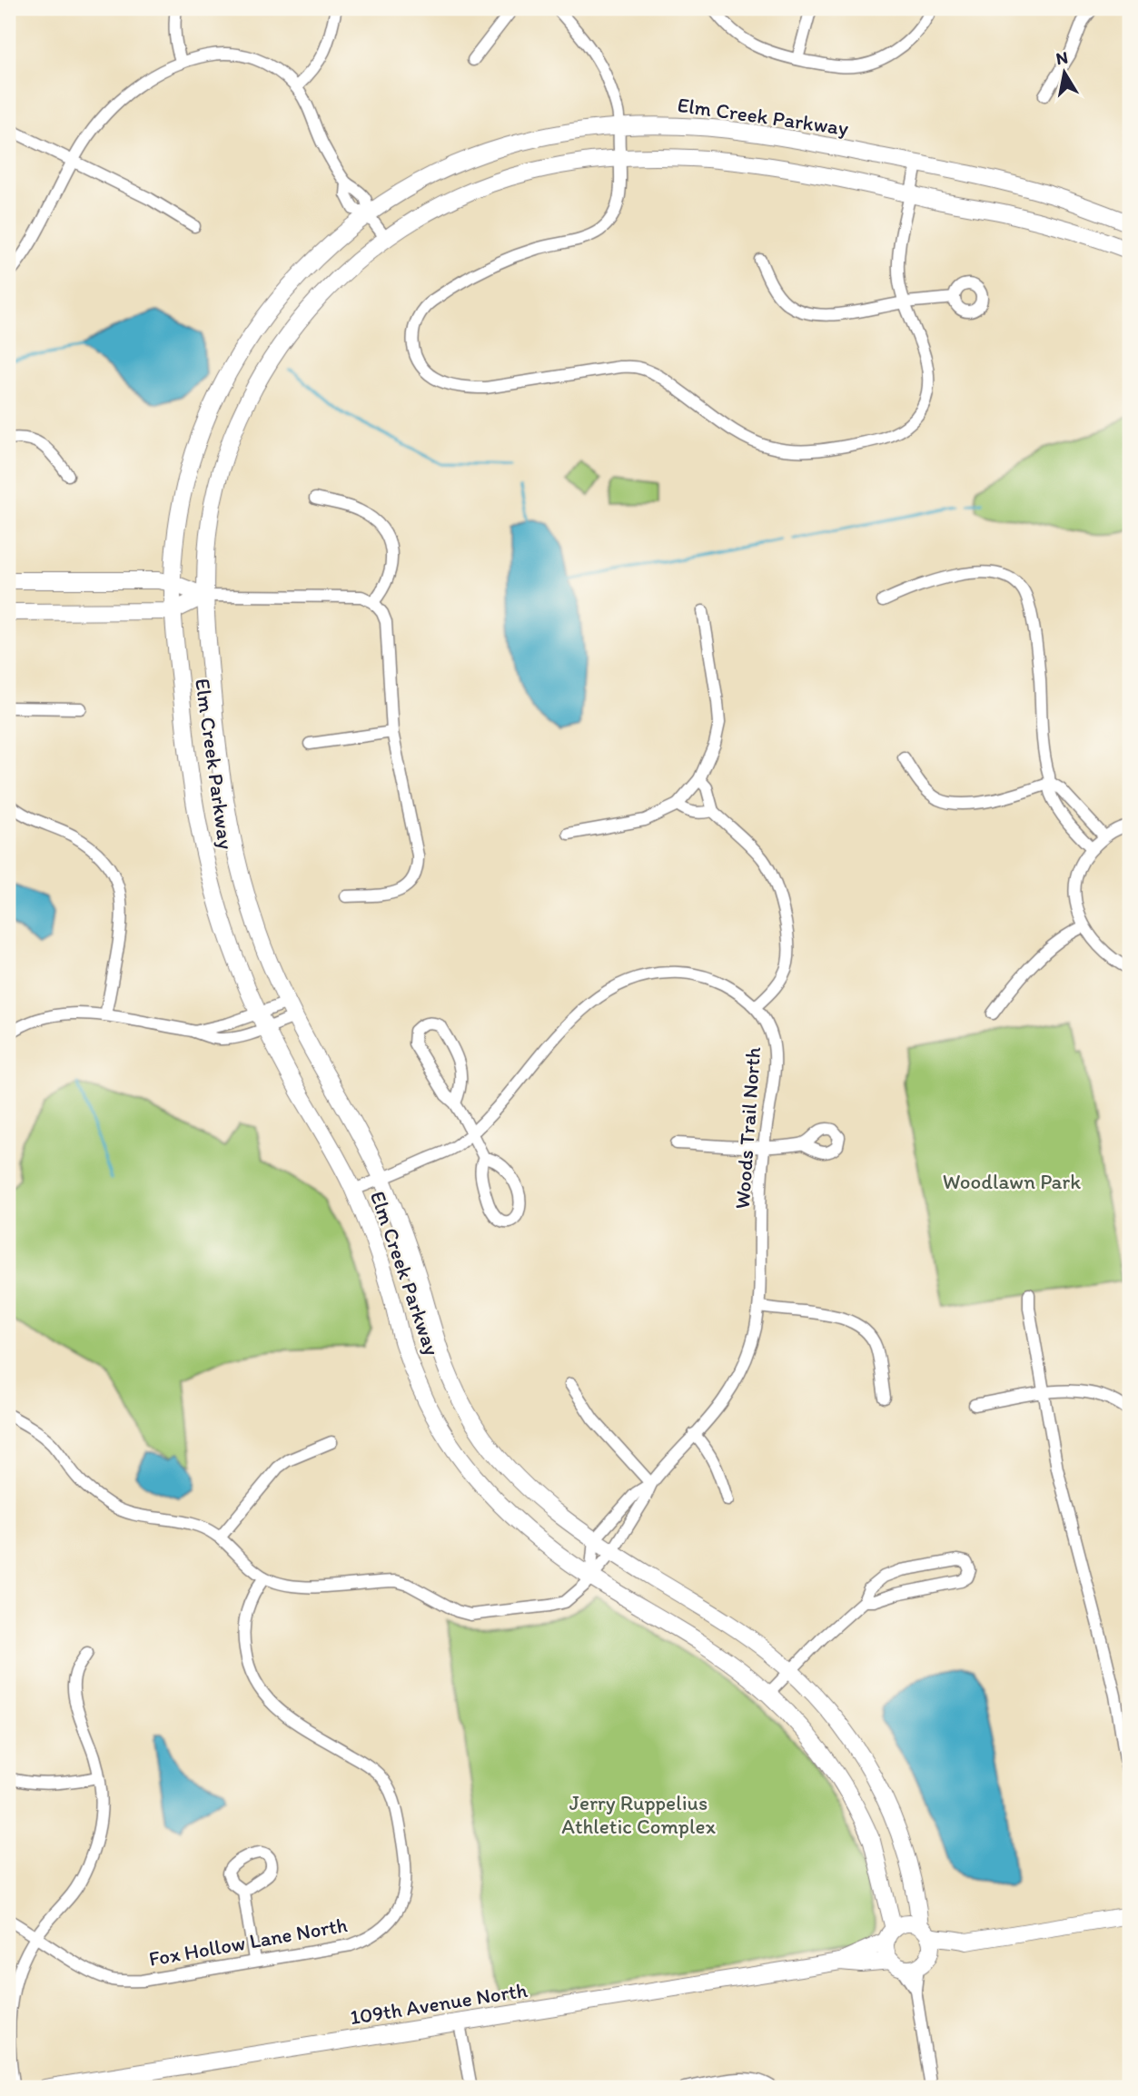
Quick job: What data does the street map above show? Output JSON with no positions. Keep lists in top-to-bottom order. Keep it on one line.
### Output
{"streets":{"street":["Elm Creek Parkway","Woods Trail North","Fox Hollow Lane North","109th Avenue North"]},"crossings":[["Elm Creek Parkway","Woods Trail North"],["Elm Creek Parkway","109th Avenue North"],["Woods Trail North","Fox Hollow Lane North"]],"parks":["Woodlawn Park","Jerry Ruppelius Athletic Complex"],"north":"top"}
